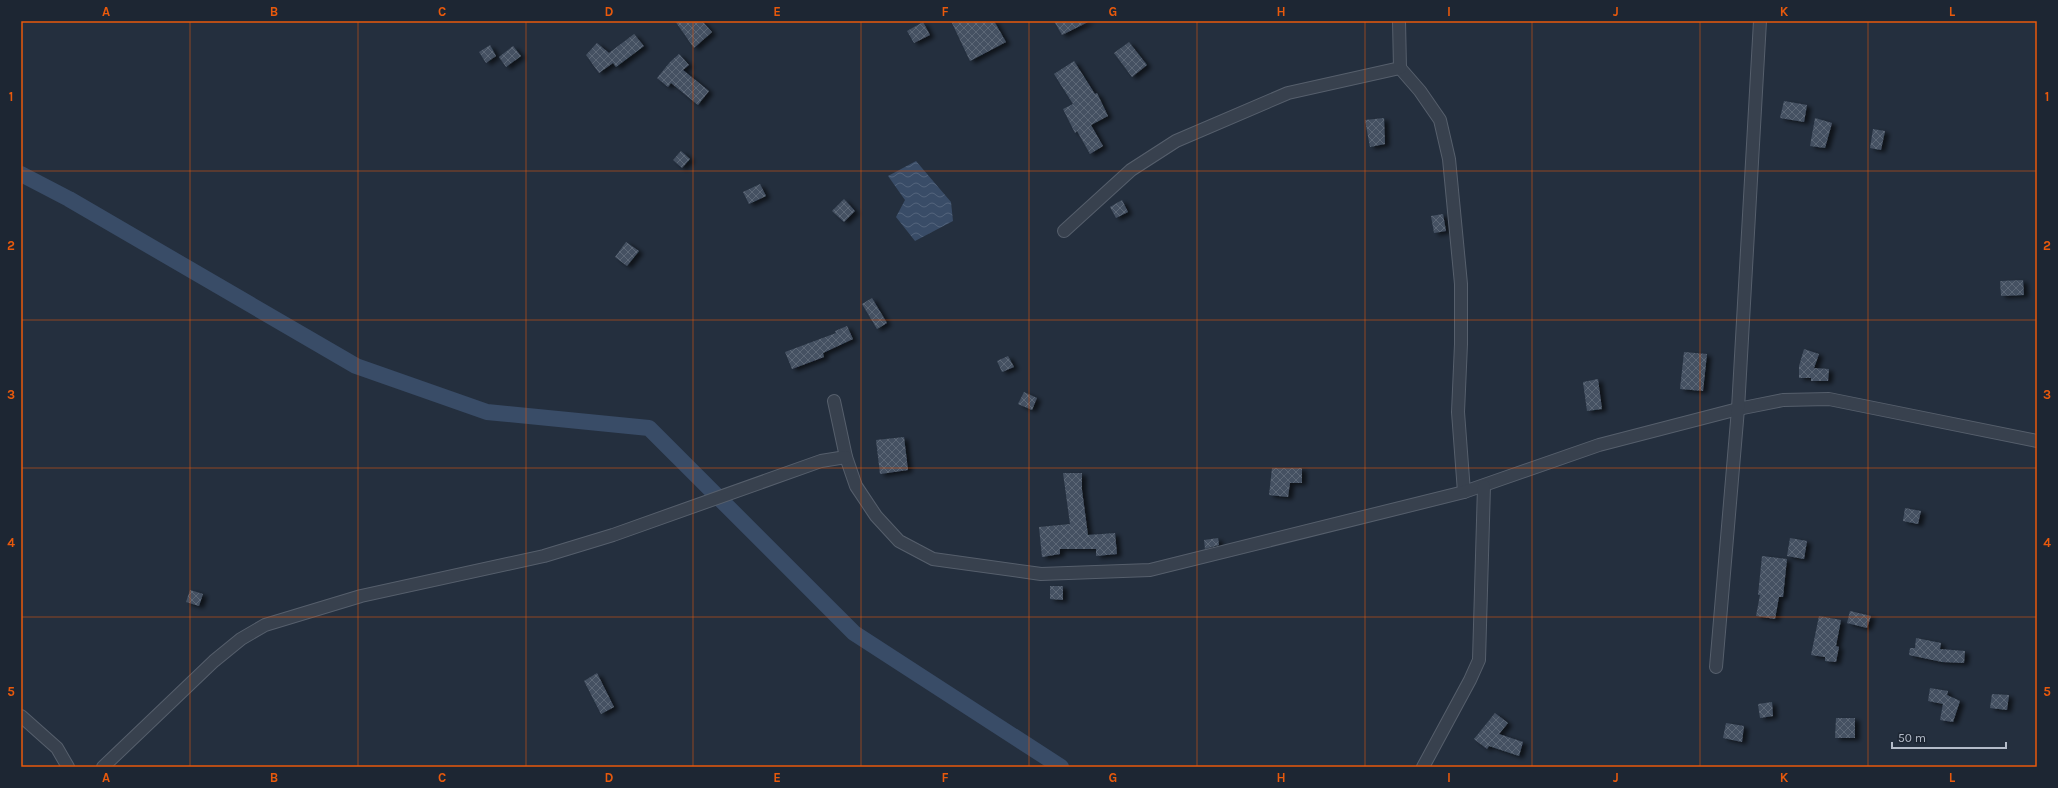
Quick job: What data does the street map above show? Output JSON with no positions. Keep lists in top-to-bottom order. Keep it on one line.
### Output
{"scale_bar":"50 m","grid":{"columns":["A","B","C","D","E","F","G","H","I","J","K","L"],"rows":["1","2","3","4","5"]}}
